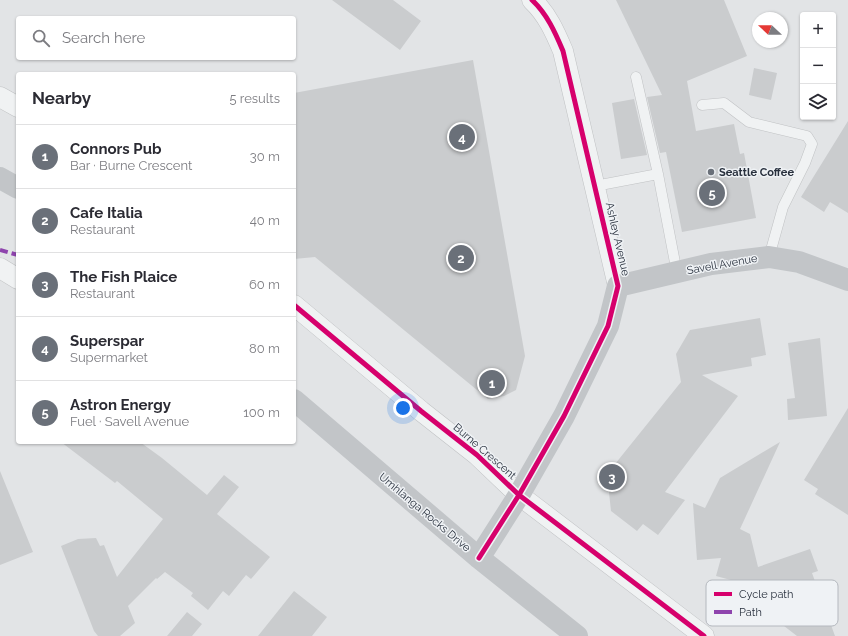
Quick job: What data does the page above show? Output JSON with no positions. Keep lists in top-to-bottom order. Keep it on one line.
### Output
{"streets":{"street":["Ashley Avenue","Savell Avenue","Burne Crescent","Umhlanga Rocks Drive"]},"crossings":[["Ashley Avenue","Savell Avenue"],["Ashley Avenue","Burne Crescent"],["Ashley Avenue","Umhlanga Rocks Drive"]],"places":["Seattle Coffee"],"legend":["Cycle path","Path"],"north":"left","page":{"map_buttons":["+","−"],"search":"Search here","heading":["Nearby","5 results"],"pins":["4","5","2","1","3"],"list":[{"mark":"1","name":"Connors Pub","note":"Bar · Burne Crescent","value":"30 m"},{"mark":"2","name":"Cafe Italia","note":"Restaurant","value":"40 m"},{"mark":"3","name":"The Fish Plaice","note":"Restaurant","value":"60 m"},{"mark":"4","name":"Superspar","note":"Supermarket","value":"80 m"},{"mark":"5","name":"Astron Energy","note":"Fuel · Savell Avenue","value":"100 m"}]}}
